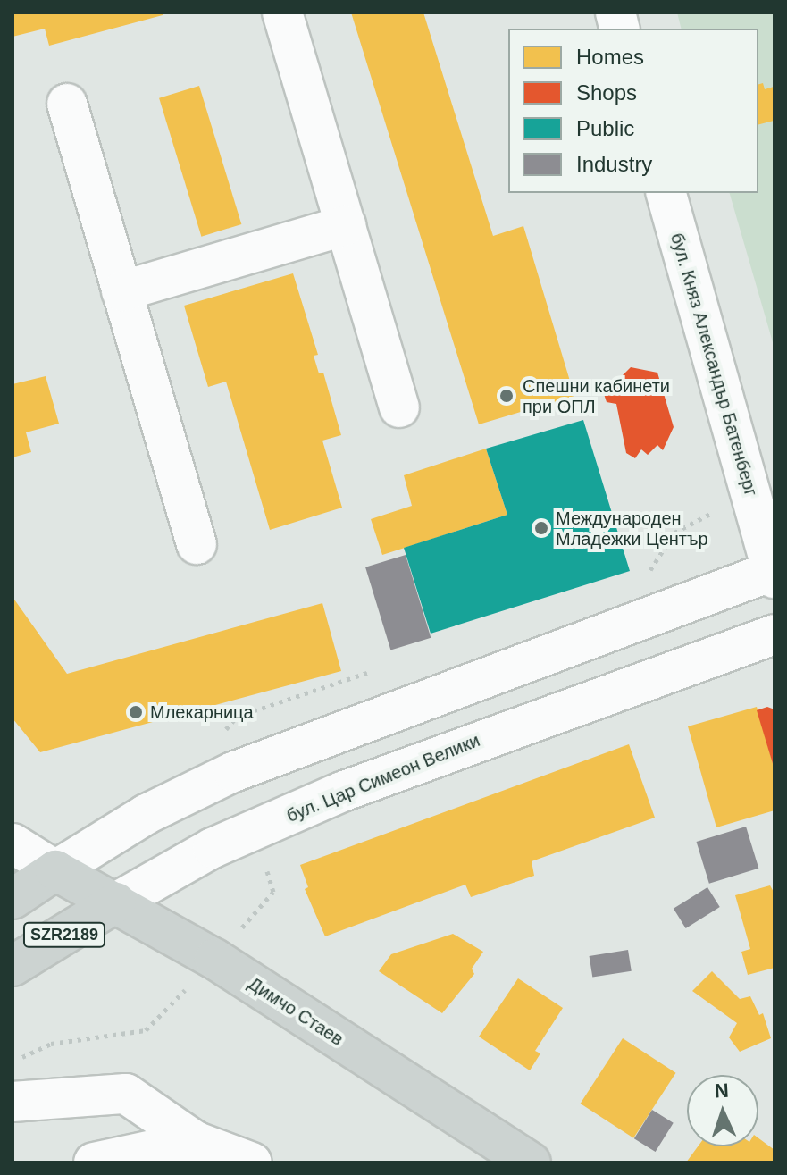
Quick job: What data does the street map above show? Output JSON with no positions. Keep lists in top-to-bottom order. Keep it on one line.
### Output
{"streets":{"main road":["бул. Цар Симеон Велики","SZR2189","Димчо Стаев"],"street":["бул. Княз Александър Батенберг"]},"crossings":[["бул. Княз Александър Батенберг","SZR2189"],["бул. Цар Симеон Велики","Димчо Стаев"],["SZR2189","Димчо Стаев"]],"places":["Спешни кабинети при ОПЛ","Международен Младежки Център","Млекарница"],"legend":["Homes","Shops","Public","Industry"],"north":"top"}
